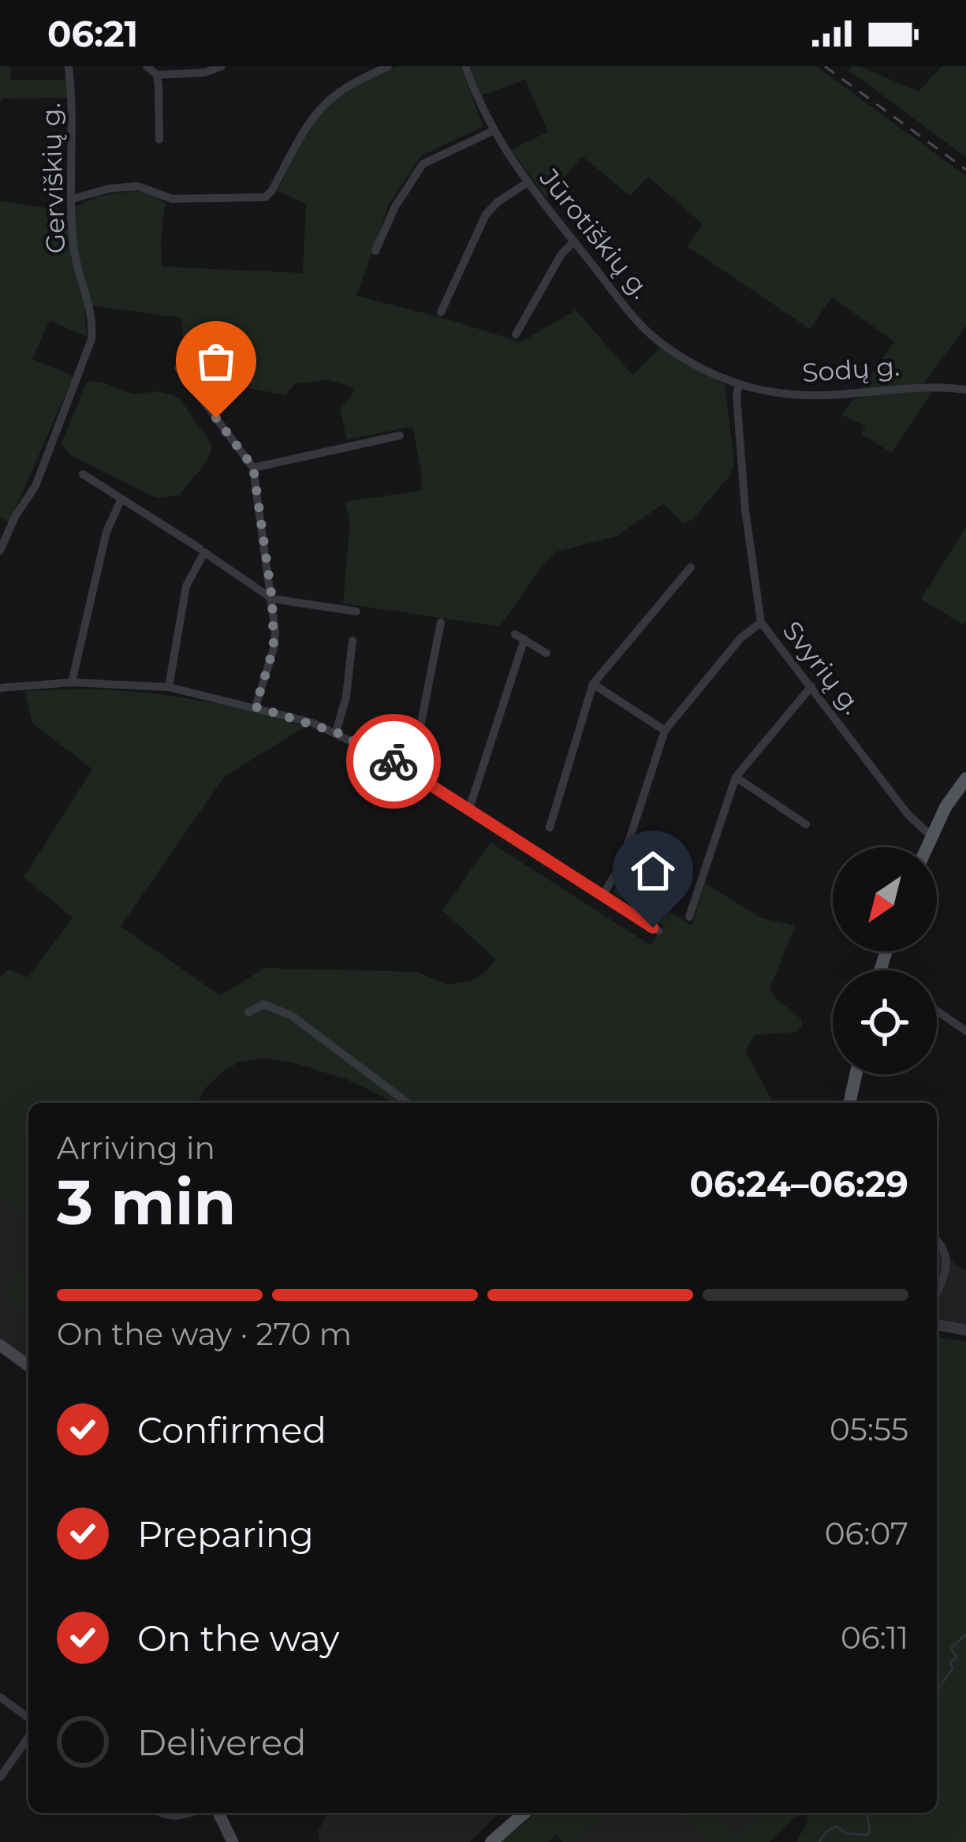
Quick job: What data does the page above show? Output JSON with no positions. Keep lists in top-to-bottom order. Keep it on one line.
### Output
{"streets":{"street":["Gerviškių g.","Jūrotiškių g.","Sodų g.","Svyrių g."]},"crossings":[["Jūrotiškių g.","Sodų g."],["Jūrotiškių g.","Svyrių g."],["Sodų g.","Svyrių g."]],"north":"bottom left","page":{"status":"06:21","heading":["3 min","Arriving in","06:24–06:29"],"bar":"On the way · 270 m","list":[["Confirmed","05:55"],["Preparing","06:07"],["On the way","06:11"],"Delivered"]}}
